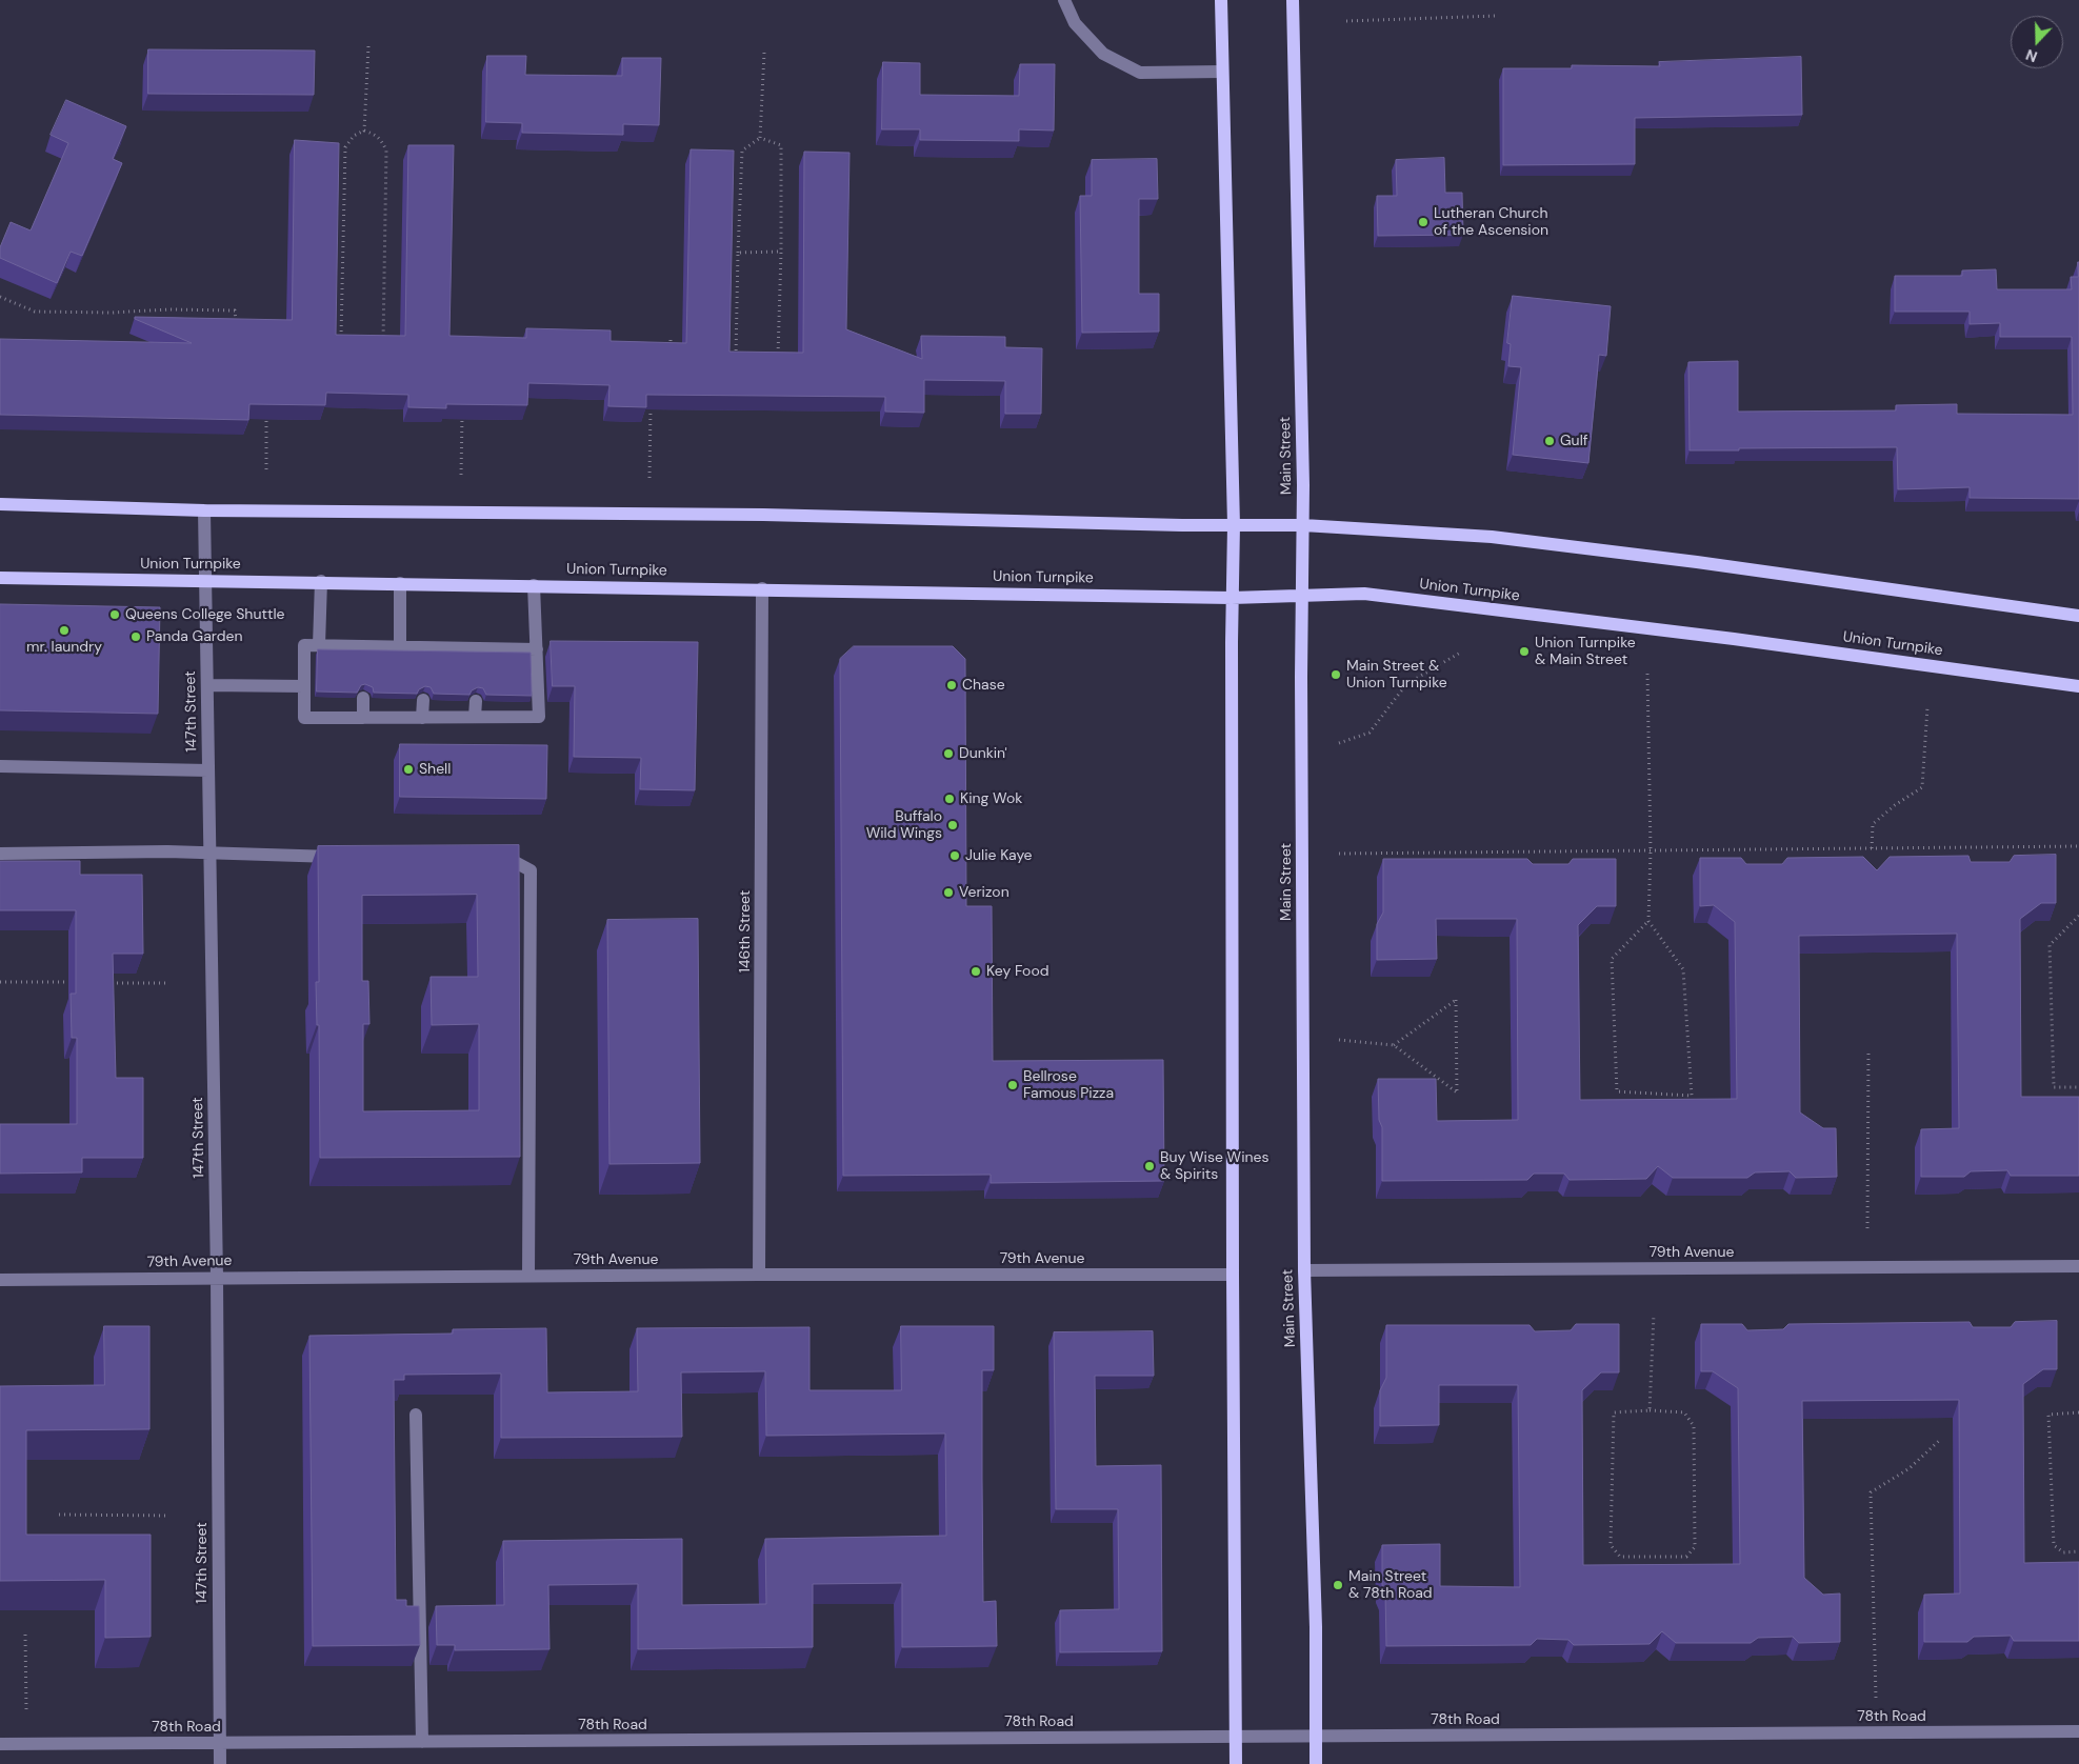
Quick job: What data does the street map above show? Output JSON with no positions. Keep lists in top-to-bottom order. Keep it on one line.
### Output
{"streets":{"main road":["Main Street","Union Turnpike"],"street":["147th Street","146th Street","79th Avenue","78th Road"]},"crossings":[["Main Street","Union Turnpike"],["Main Street","79th Avenue"],["Main Street","78th Road"],["Union Turnpike","147th Street"],["Union Turnpike","146th Street"],["147th Street","79th Avenue"],["147th Street","78th Road"],["146th Street","79th Avenue"]],"places":["Lutheran Church of the Ascension","Gulf","Queens College Shuttle","mr. laundry","Panda Garden","Union Turnpike & Main Street","Main Street & Union Turnpike","Chase","Dunkin'","Shell","King Wok","Buffalo Wild Wings","Julie Kaye","Verizon","Key Food","Bellrose Famous Pizza","Buy Wise Wines & Spirits","Main Street & 78th Road"],"north":"bottom"}
